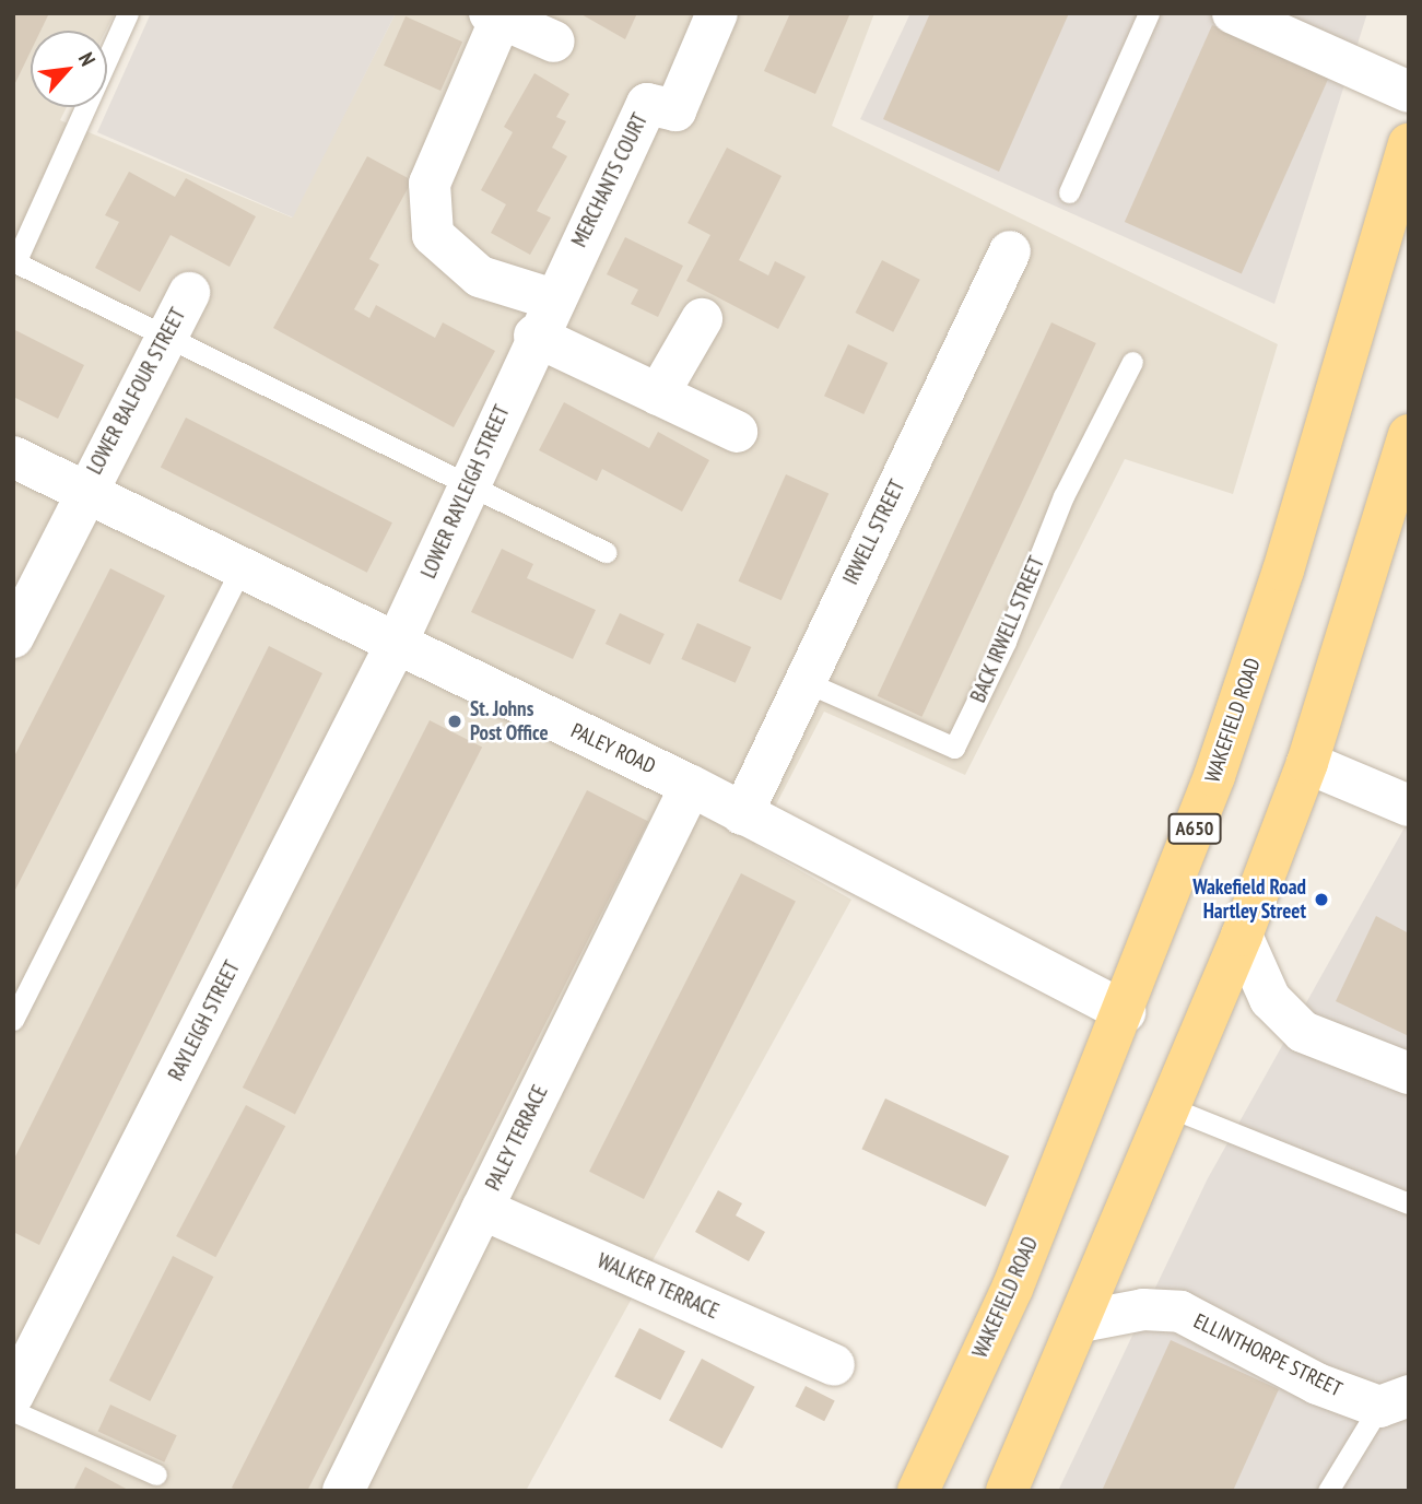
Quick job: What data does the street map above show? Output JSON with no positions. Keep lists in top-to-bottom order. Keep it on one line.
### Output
{"streets":{"main road":["WAKEFIELD ROAD","A650"],"street":["MERCHANTS COURT","LOWER BALFOUR STREET","LOWER RAYLEIGH STREET","IRWELL STREET","PALEY ROAD","RAYLEIGH STREET","PALEY TERRACE","WALKER TERRACE","ELLINTHORPE STREET"],"lane":["BACK IRWELL STREET"]},"crossings":[["MERCHANTS COURT","LOWER RAYLEIGH STREET"],["LOWER BALFOUR STREET","PALEY ROAD"],["LOWER RAYLEIGH STREET","PALEY ROAD"],["LOWER RAYLEIGH STREET","RAYLEIGH STREET"],["IRWELL STREET","BACK IRWELL STREET"],["IRWELL STREET","PALEY ROAD"],["WAKEFIELD ROAD","PALEY ROAD"],["PALEY ROAD","RAYLEIGH STREET"],["PALEY ROAD","PALEY TERRACE"],["PALEY TERRACE","WALKER TERRACE"]],"places":["St. Johns Post Office","Wakefield Road Hartley Street"],"north":"top right"}
